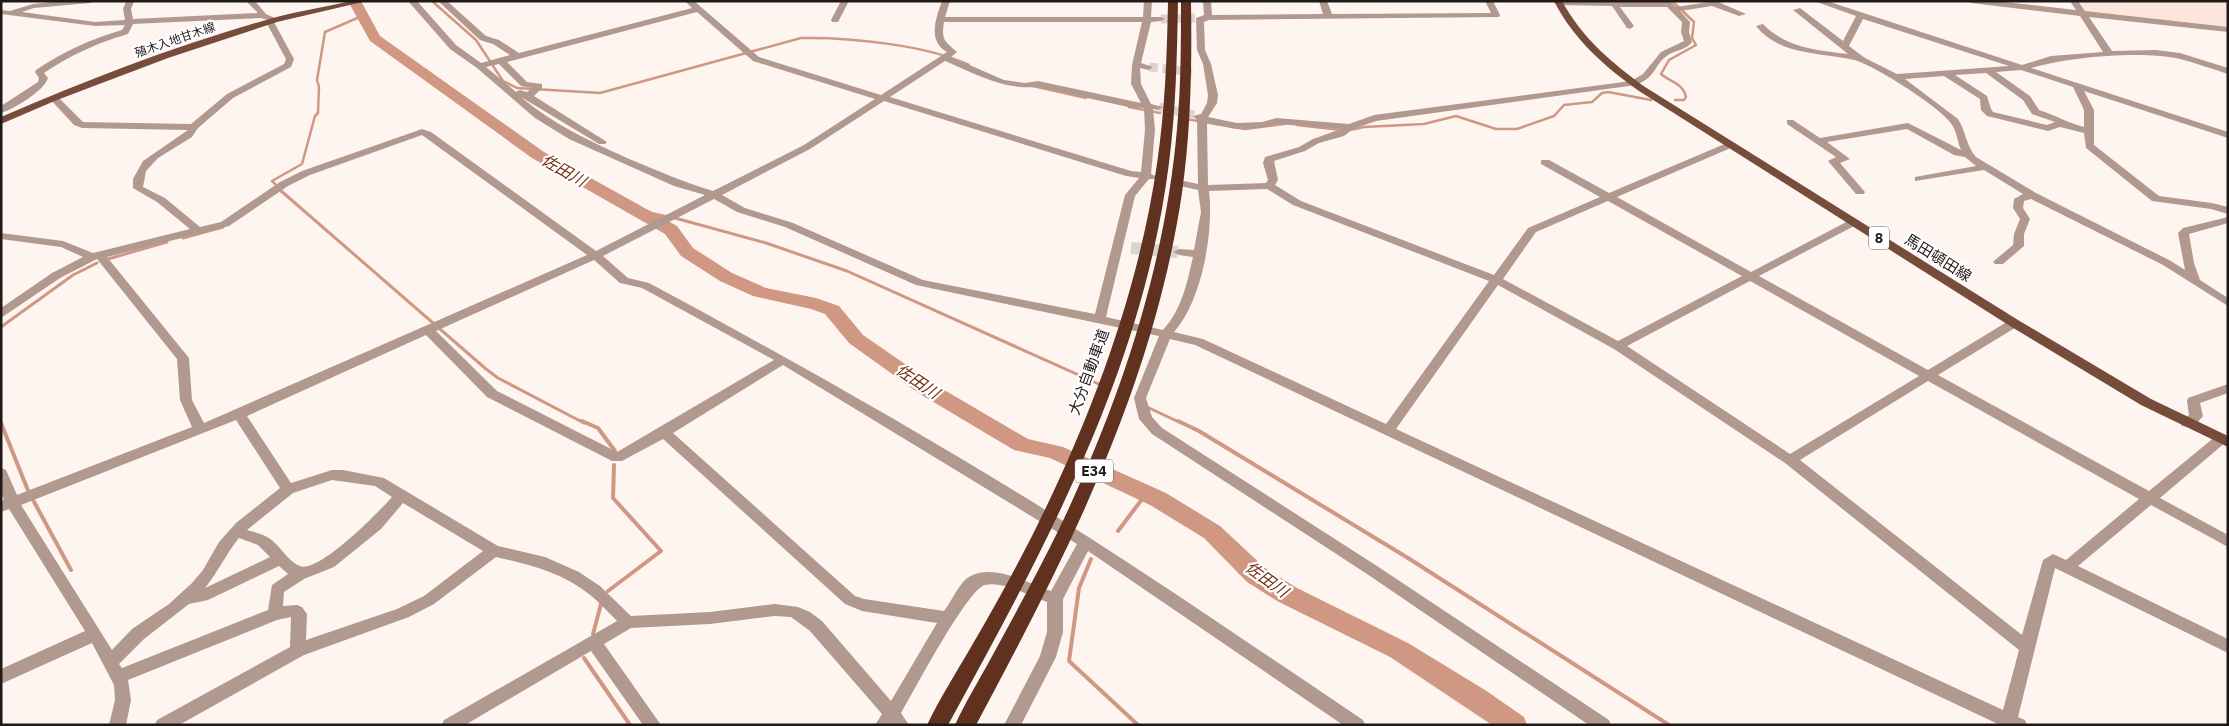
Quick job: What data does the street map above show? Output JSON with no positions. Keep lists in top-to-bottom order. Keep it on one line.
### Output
{"streets":{"highway":["大分自動車道","E34"],"main road":["殖木入地甘木線","8","馬田頓田線"]},"water":["佐田川"]}
